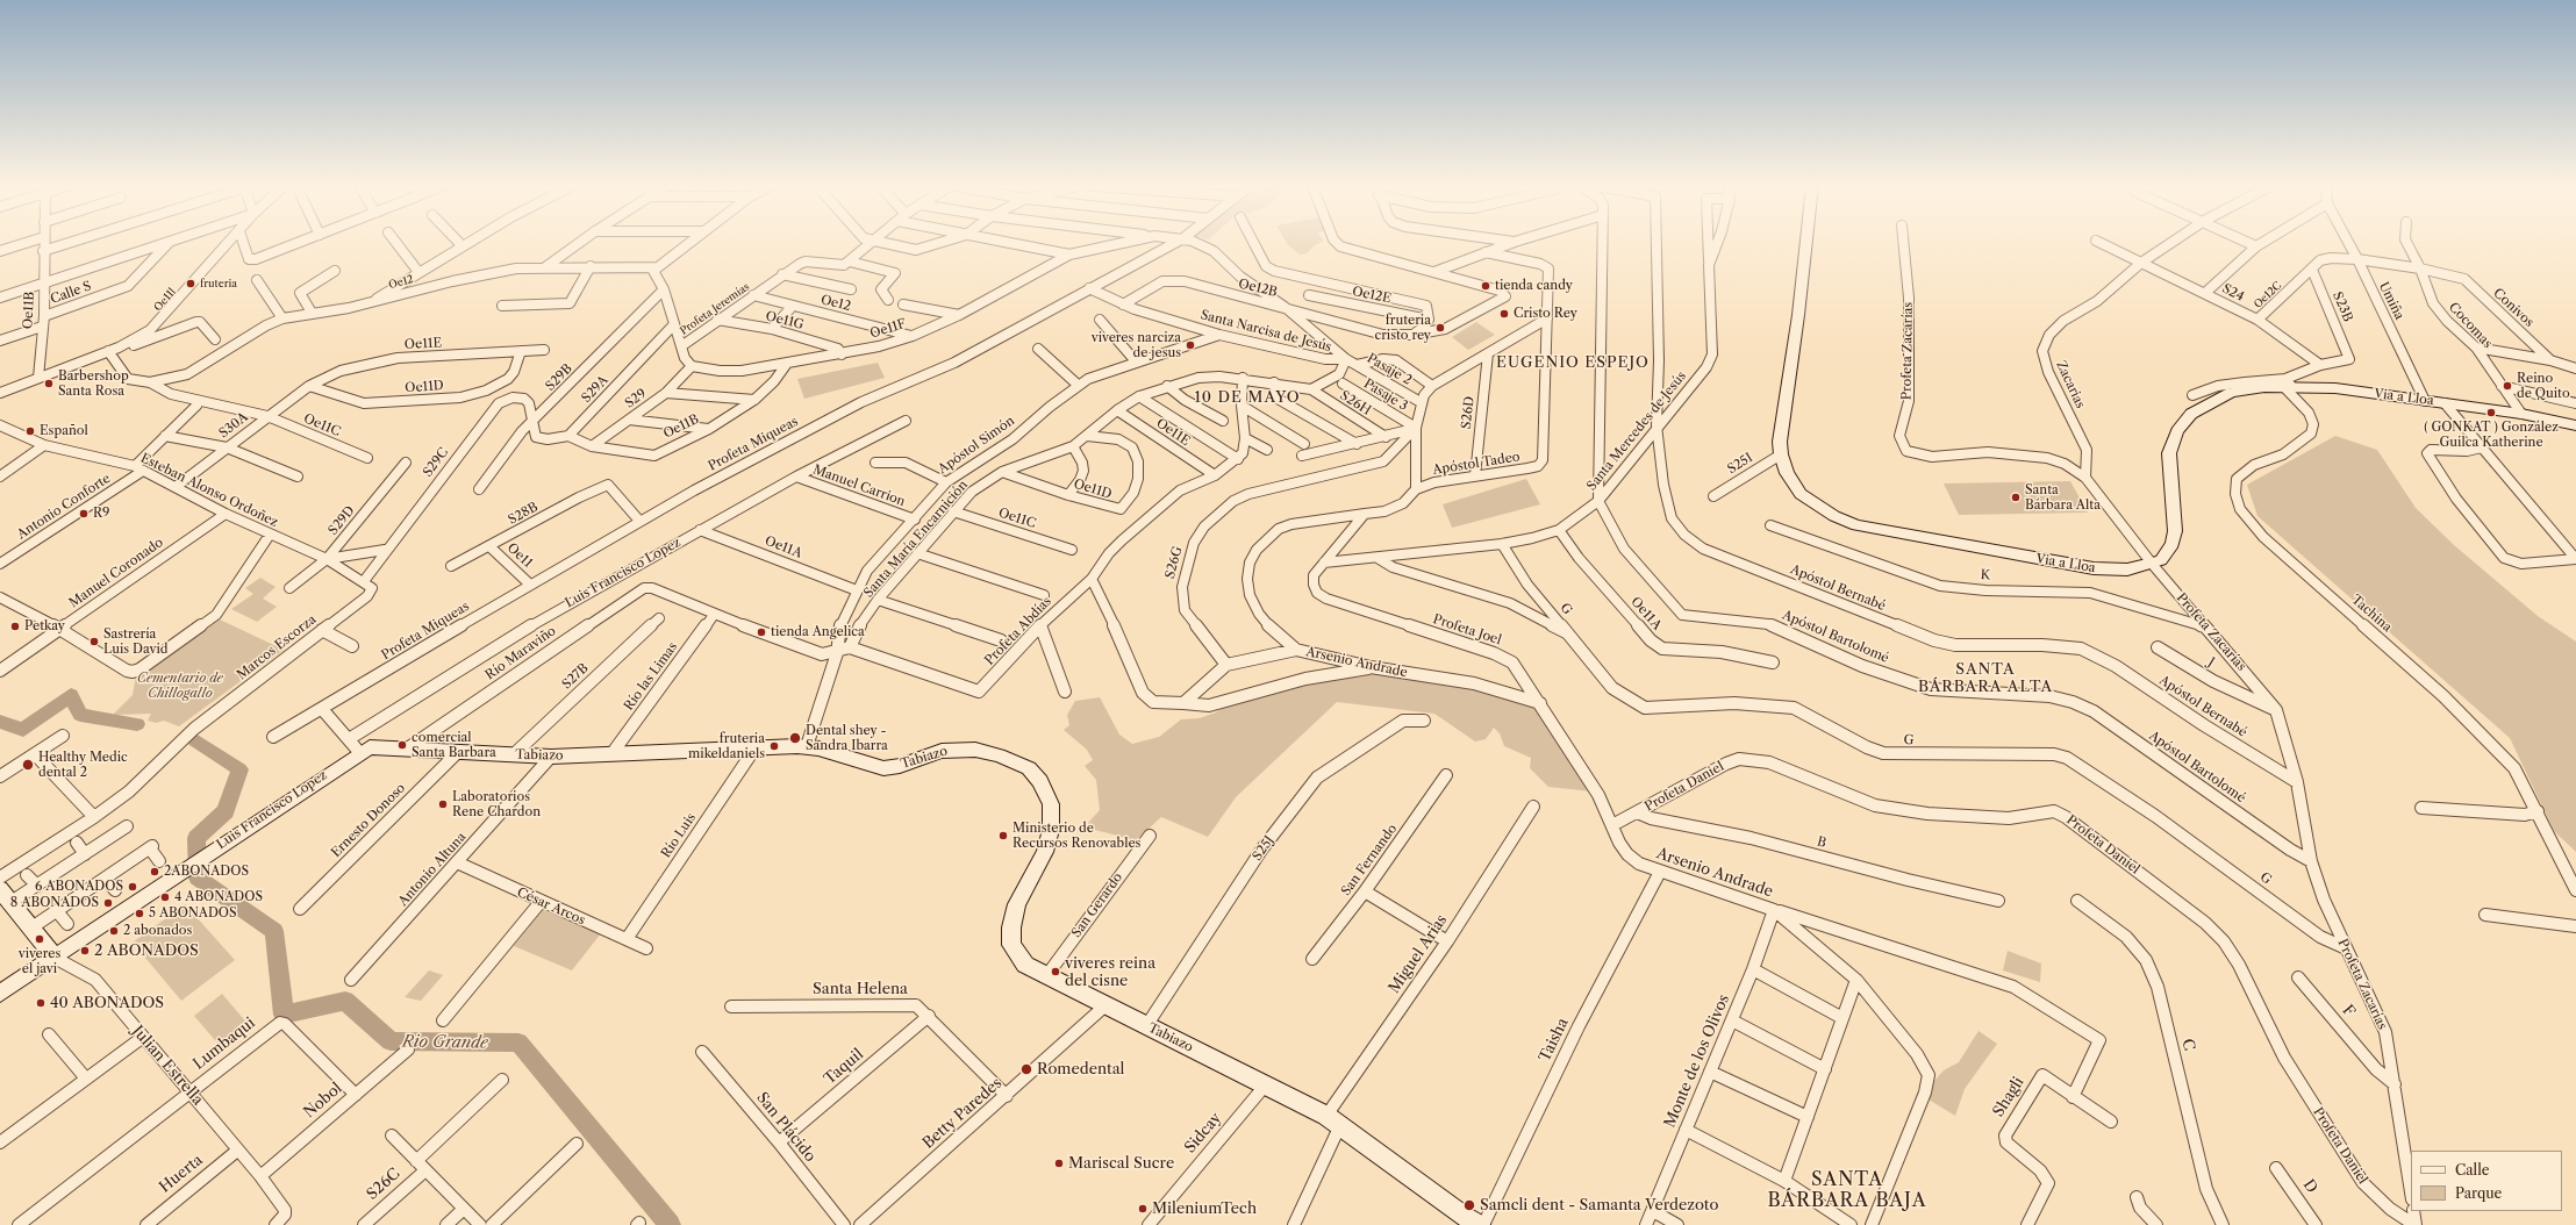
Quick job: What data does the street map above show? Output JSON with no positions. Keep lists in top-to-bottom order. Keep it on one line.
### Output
{"streets":{"street":["Oe12","Oe12B","Calle S","S24","Oe12E","Oe12C","Oe11l","Umiña","S23B","Conivos","Profeta Jeremías","Oe11B","Oe11G","Cocomas","Oe11F","Santa Narcisa de Jesús","Oe11E","Profeta Zacarías","Pasaje 2","S29B","Zacarias","Oe11D","S29A","Pasaje 3","Via a Lloa","S29","S26H","S26D","S30A","Oe11C","Santa Mercedes de Jesús","Profeta Miqueas","Apóstol Simón","S29C","Apóstol Tadeo","S25I","Manuel Carrion","Esteban Alonso Ordoñez","Antonio Conforte","S28B","S29D","Santa María Encarnición","Oe11A","Oe11","S26G","Manuel Coronado","Luis Francisco Lopez","K","Apóstol Bernabé","G","Tachina","Profeta Joel","Profeta Abdías","Apóstol Bartolomé","Marcos Escorza","Río Maraviño","Arsenio Andrade","J","S27B","Río las Limas","Tabiazo","Profeta Daniel","Ernesto Donoso","Río Luis","B","S25J","San Fernando","Antonio Altuna","San Gerardo","César Arcos","Miguel Arias","Santa Helena","F","Taisha","Lumbaqui","C","Monte de los Olivos","Julian Estrella","Taquil","Shagli","Nobol","Betty Paredes","San Plácido","Sidcay","Huerta","S26C","D"]},"crossings":[["Oe12","Profeta Jeremías"],["Oe12","Oe11F"],["Oe12B","Oe11F"],["Oe12B","Santa Narcisa de Jesús"],["Calle S","Oe11B"],["S24","Oe12C"],["S24","S23B"],["S24","Zacarias"],["Oe12C","Umiña"],["Oe12C","S23B"],["Oe12C","Conivos"],["Oe12C","Cocomas"],["Umiña","Via a Lloa"],["Profeta Jeremías","Oe11G"],["Oe11B","Oe11F"],["Oe11B","S29A"],["Oe11B","S29"],["Oe11G","Oe11F"],["Cocomas","Via a Lloa"],["Oe11F","Santa Narcisa de Jesús"],["Oe11F","S29"],["Santa Narcisa de Jesús","Pasaje 2"],["Santa Narcisa de Jesús","Profeta Miqueas"],["Santa Narcisa de Jesús","Apóstol Simón"],["Oe11E","Oe11D"],["Oe11E","S30A"],["Oe11E","Santa María Encarnición"],["Oe11E","Profeta Abdías"],["Profeta Zacarías","Zacarias"],["Profeta Zacarías","Via a Lloa"],["Profeta Zacarías","K"],["Profeta Zacarías","Apóstol Bernabé"],["Profeta Zacarías","G"],["Profeta Zacarías","Apóstol Bartolomé"],["Profeta Zacarías","J"],["Profeta Zacarías","F"],["S29B","S29C"],["Oe11D","S30A"],["Oe11D","Santa María Encarnición"],["Pasaje 3","S26G"],["Via a Lloa","S25I"],["Via a Lloa","Tachina"],["S26H","Santa María Encarnición"],["S26D","Apóstol Tadeo"],["S30A","Oe11C"],["S30A","Esteban Alonso Ordoñez"],["Oe11C","Santa María Encarnición"],["Santa Mercedes de Jesús","Oe11A"],["Santa Mercedes de Jesús","Apóstol Bernabé"],["Santa Mercedes de Jesús","G"],["Santa Mercedes de Jesús","Profeta Joel"],["Santa Mercedes de Jesús","Apóstol Bartolomé"],["Profeta Miqueas","S28B"],["Profeta Miqueas","Oe11"],["Apóstol Simón","Manuel Carrion"],["Apóstol Simón","Oe11A"],["Apóstol Simón","Tabiazo"],["S29C","Esteban Alonso Ordoñez"],["Apóstol Tadeo","Arsenio Andrade"],["Manuel Carrion","Luis Francisco Lopez"],["Esteban Alonso Ordoñez","Antonio Conforte"],["Esteban Alonso Ordoñez","S29D"],["Esteban Alonso Ordoñez","Manuel Coronado"],["Esteban Alonso Ordoñez","Marcos Escorza"],["S28B","Oe11"],["Santa María Encarnición","Profeta Abdías"],["Oe11A","Luis Francisco Lopez"],["Luis Francisco Lopez","Tabiazo"],["Luis Francisco Lopez","Julian Estrella"],["Profeta Joel","Arsenio Andrade"],["Profeta Joel","Profeta Daniel"],["Río Maraviño","Río las Limas"],["Río Maraviño","Tabiazo"],["Arsenio Andrade","Profeta Daniel"],["Arsenio Andrade","Taisha"],["Arsenio Andrade","Monte de los Olivos"],["S27B","Tabiazo"],["Río las Limas","Tabiazo"],["Tabiazo","Ernesto Donoso"],["Tabiazo","Río Luis"],["Tabiazo","S25J"],["Tabiazo","Antonio Altuna"],["Tabiazo","San Gerardo"],["Tabiazo","Miguel Arias"],["Tabiazo","Taisha"],["Tabiazo","Betty Paredes"],["Tabiazo","Sidcay"],["Profeta Daniel","B"],["Río Luis","César Arcos"],["Antonio Altuna","César Arcos"],["Santa Helena","Taquil"],["Santa Helena","Betty Paredes"],["Lumbaqui","Julian Estrella"],["Lumbaqui","Nobol"],["Julian Estrella","Nobol"],["Julian Estrella","Huerta"],["Taquil","San Plácido"]],"districts":["EUGENIO ESPEJO","10 DE MAYO","SANTA BÁRBARA ALTA","SANTA BÁRBARA BAJA"],"water":["Rio Grande"],"parks":["Cementario de Chillogallo"],"places":["fruteria","tienda candy","Cristo Rey","fruteria cristo rey","viveres narciza de jesus","Barbershop Santa Rosa","Reino de Quito","( GONKAT ) González Guilca Katherine","Español","Santa Bárbara Alta","R9","Petkay","tienda Angelica","Sastrería Luis David","Dental shey - Sandra Ibarra","comercial Santa Barbara","fruteria mikeldaniels","Healthy Medic dental 2","Laboratorios Rene Chardon","Ministerio de Recursos Renovables","2ABONADOS","6 ABONADOS","4 ABONADOS","8 ABONADOS","5 ABONADOS","2 abonados","viveres el javi","2 ABONADOS","viveres reina del cisne","40 ABONADOS","Romedental","Mariscal Sucre","Samcli dent - Samanta Verdezoto","MileniumTech"],"legend":["Calle","Parque"]}
